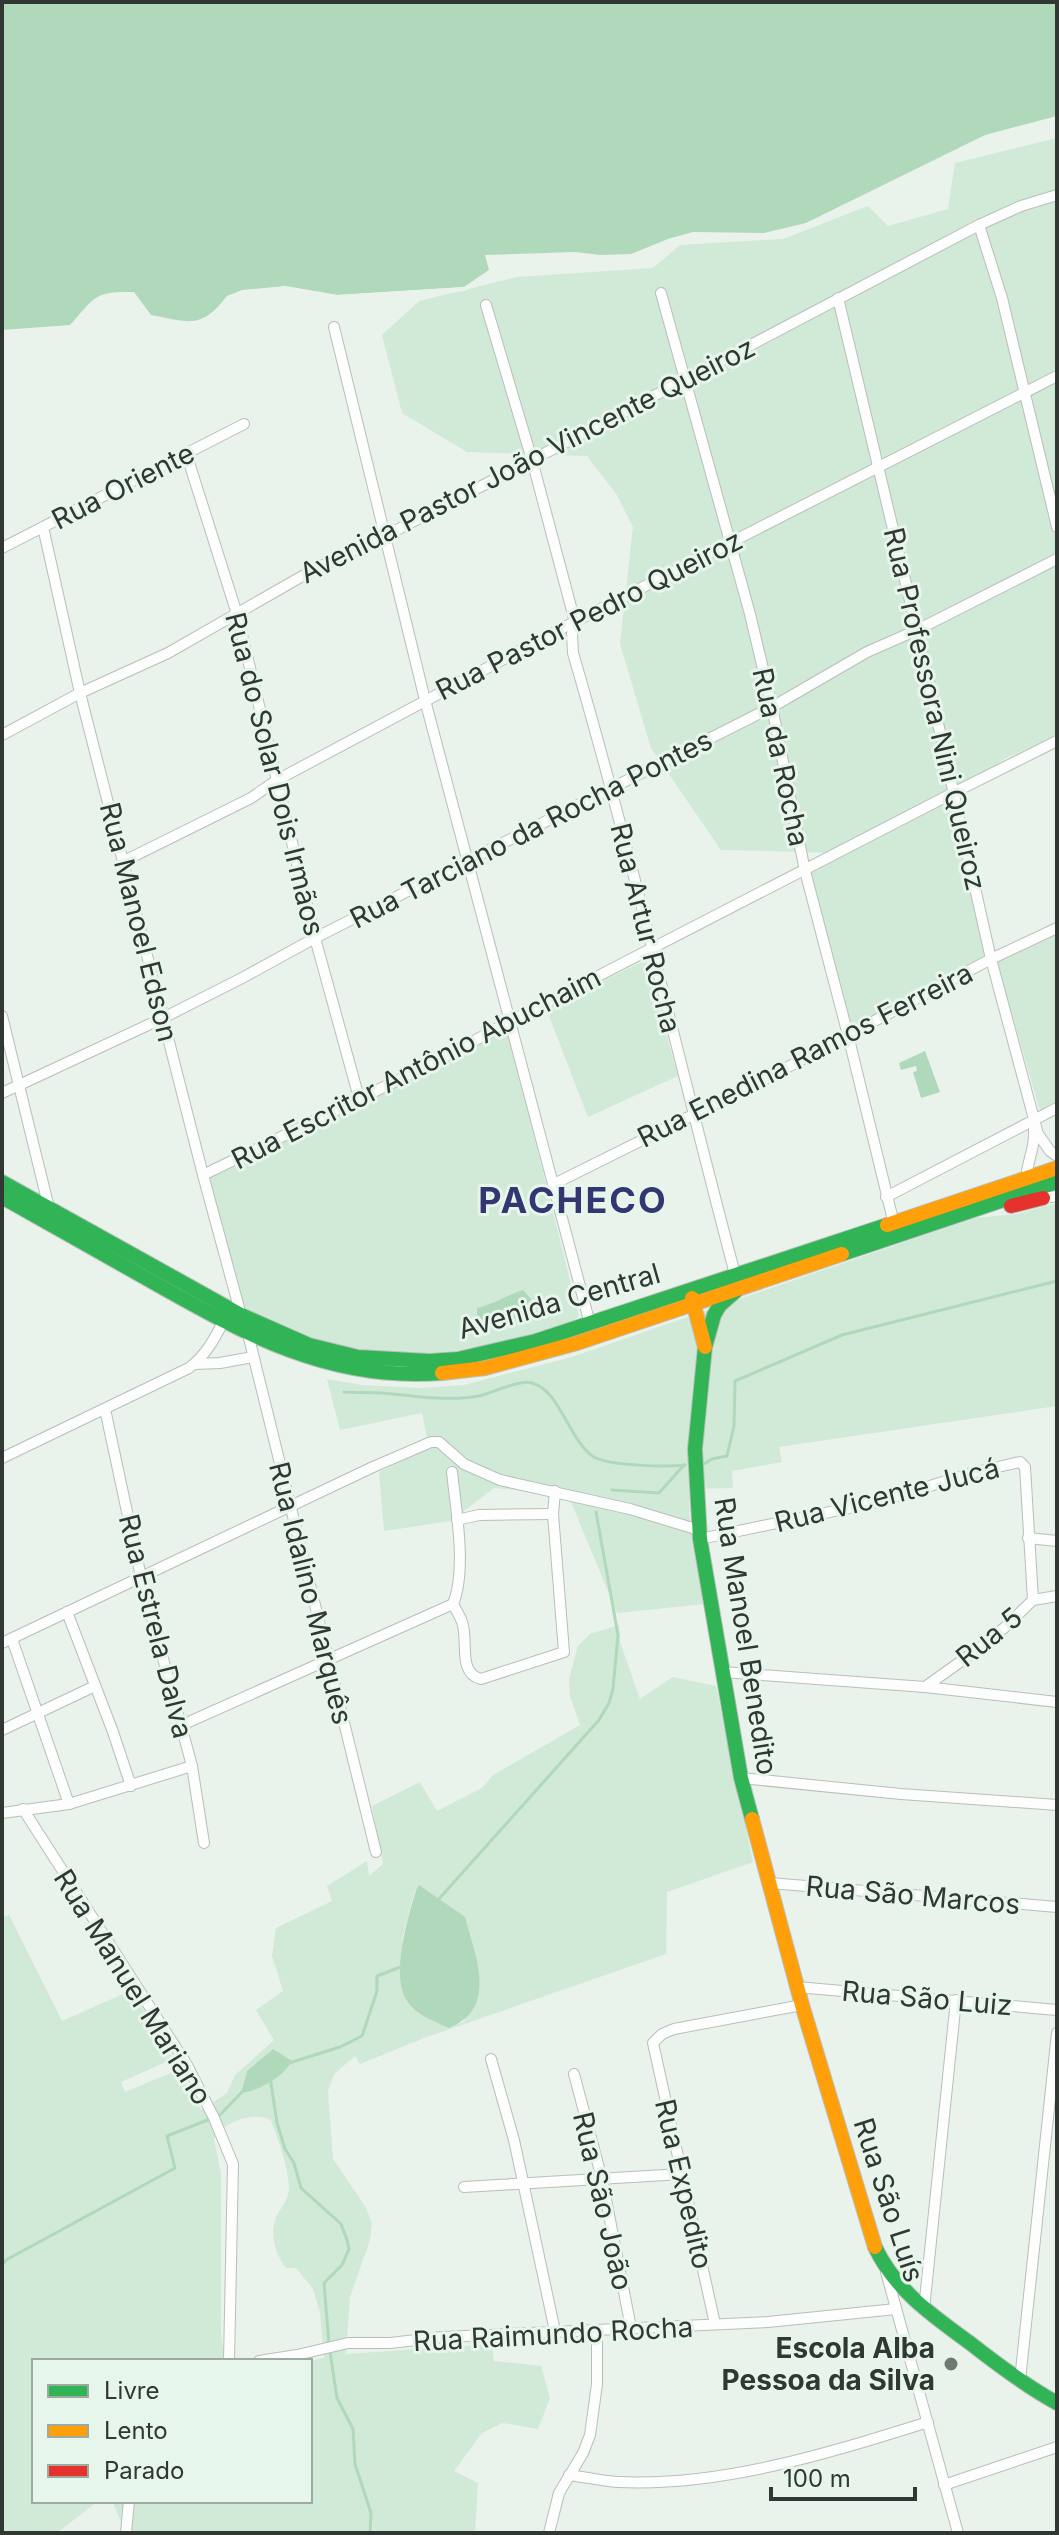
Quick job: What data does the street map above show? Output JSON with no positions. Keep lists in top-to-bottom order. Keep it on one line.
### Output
{"streets":{"main road":["Avenida Central","Rua Manoel Benedito","Rua São Luís"],"street":["Avenida Pastor João Vincente Queiroz","Rua Oriente","Rua Pastor Pedro Queiroz","Rua Professora Nini Queiroz","Rua da Rocha","Rua do Solar Dois Irmãos","Rua Tarciano da Rocha Pontes","Rua Manoel Edson","Rua Artur Rocha","Rua Enedina Ramos Ferreira","Rua Escritor Antônio Abuchaim","Rua Vicente Jucá","Rua Idalino Marquês","Rua Estrela Dalva","Rua 5","Rua São Marcos","Rua Manuel Mariano","Rua São Luiz","Rua Expedito","Rua São João","Rua Raimundo Rocha"]},"crossings":[["Avenida Pastor João Vincente Queiroz","Rua Professora Nini Queiroz"],["Avenida Pastor João Vincente Queiroz","Rua da Rocha"],["Avenida Pastor João Vincente Queiroz","Rua do Solar Dois Irmãos"],["Avenida Pastor João Vincente Queiroz","Rua Manoel Edson"],["Avenida Pastor João Vincente Queiroz","Rua Artur Rocha"],["Rua Oriente","Rua do Solar Dois Irmãos"],["Rua Oriente","Rua Manoel Edson"],["Rua Pastor Pedro Queiroz","Rua Professora Nini Queiroz"],["Rua Pastor Pedro Queiroz","Rua da Rocha"],["Rua Pastor Pedro Queiroz","Rua do Solar Dois Irmãos"],["Rua Pastor Pedro Queiroz","Rua Manoel Edson"],["Rua Pastor Pedro Queiroz","Rua Artur Rocha"],["Rua Professora Nini Queiroz","Rua Tarciano da Rocha Pontes"],["Rua Professora Nini Queiroz","Rua Enedina Ramos Ferreira"],["Rua Professora Nini Queiroz","Rua Escritor Antônio Abuchaim"],["Rua da Rocha","Rua Tarciano da Rocha Pontes"],["Rua da Rocha","Rua Enedina Ramos Ferreira"],["Rua da Rocha","Rua Escritor Antônio Abuchaim"],["Rua da Rocha","Avenida Central"],["Rua do Solar Dois Irmãos","Rua Tarciano da Rocha Pontes"],["Rua do Solar Dois Irmãos","Rua Escritor Antônio Abuchaim"],["Rua Tarciano da Rocha Pontes","Rua Manoel Edson"],["Rua Tarciano da Rocha Pontes","Rua Artur Rocha"],["Rua Manoel Edson","Rua Escritor Antônio Abuchaim"],["Rua Manoel Edson","Avenida Central"],["Rua Artur Rocha","Rua Enedina Ramos Ferreira"],["Rua Artur Rocha","Rua Escritor Antônio Abuchaim"],["Rua Artur Rocha","Avenida Central"],["Avenida Central","Rua Idalino Marquês"],["Avenida Central","Rua Manoel Benedito"],["Rua Vicente Jucá","Rua Manoel Benedito"],["Rua Manoel Benedito","Rua São Marcos"],["Rua Manoel Benedito","Rua São Luís"],["Rua São Marcos","Rua São Luís"],["Rua São Luiz","Rua Expedito"],["Rua São Luiz","Rua São Luís"],["Rua Expedito","Rua Raimundo Rocha"],["Rua São Luís","Rua Raimundo Rocha"],["Rua São João","Rua Raimundo Rocha"]],"districts":["PACHECO"],"places":["Escola Alba Pessoa da Silva"],"legend":["Livre","Lento","Parado"],"scale_bar":"100 m"}
